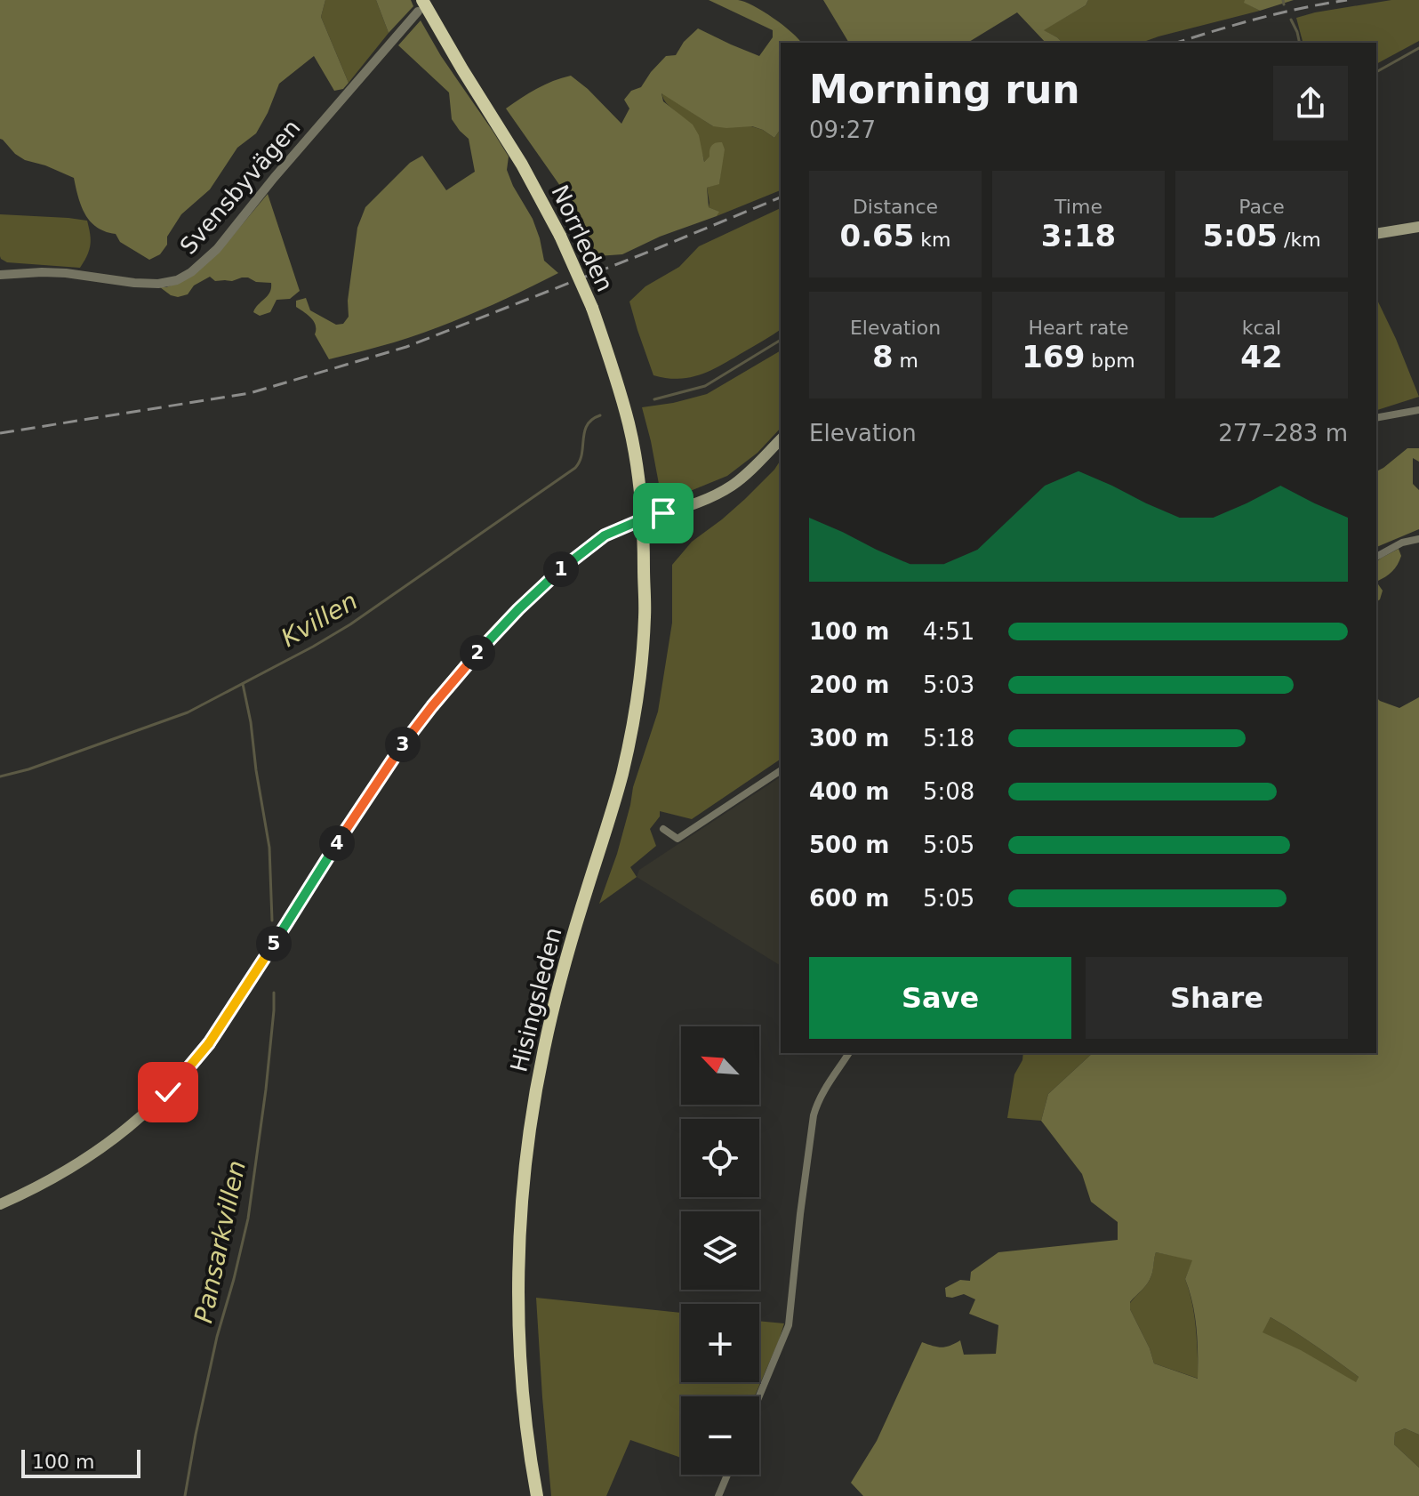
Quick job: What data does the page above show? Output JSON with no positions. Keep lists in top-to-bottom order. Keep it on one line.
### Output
{"streets":{"highway":["Norrleden","Hisingsleden"],"street":["Svensbyvägen"]},"crossings":[["Svensbyvägen","Norrleden"],["Norrleden","Hisingsleden"]],"water":["Kvillen","Pansarkvillen"],"scale_bar":"100 m","north":"top left","page":{"heading":["Morning run","09:27"],"stats":[["Distance","0.65 km"],["Time","3:18"],["Pace","5:05 /km"],["Elevation","8 m"],["Heart rate","169 bpm"],["kcal","42"]],"chart":["Elevation","277–283 m"],"pins":["1","2","3","4","5"],"list":[{"name":"100 m","note":"4:51"},{"name":"200 m","note":"5:03"},{"name":"300 m","note":"5:18"},{"name":"400 m","note":"5:08"},{"name":"500 m","note":"5:05"},{"name":"600 m","note":"5:05"}],"buttons":["Save","Share"],"map_buttons":["+","−"],"scale":"100 m"}}
